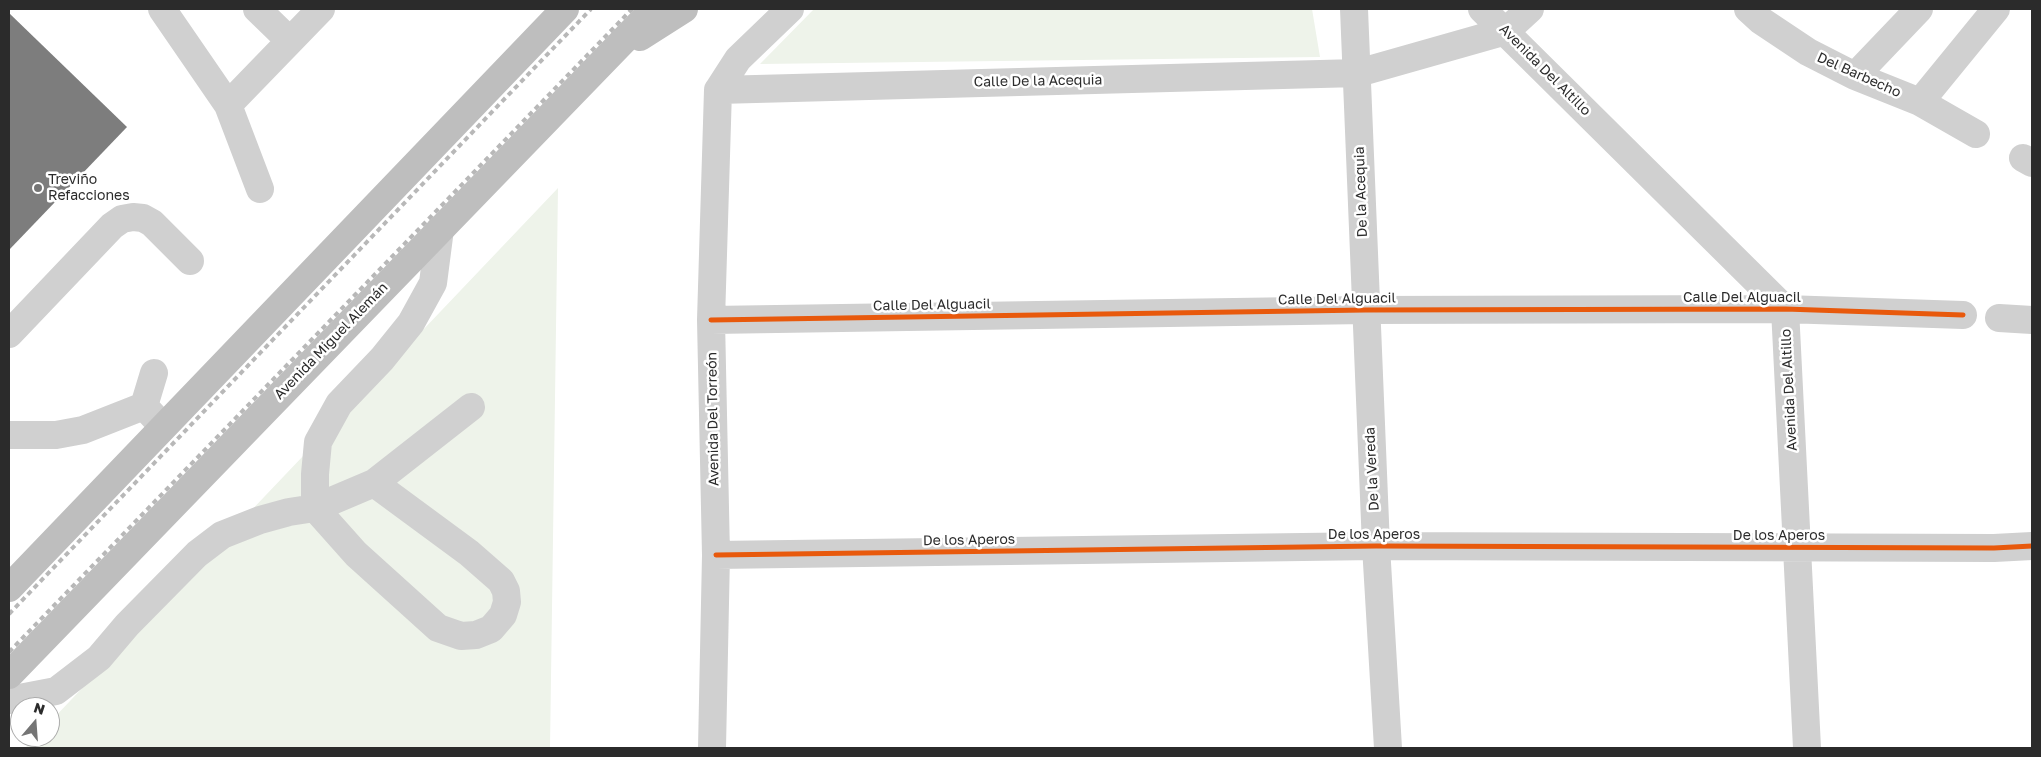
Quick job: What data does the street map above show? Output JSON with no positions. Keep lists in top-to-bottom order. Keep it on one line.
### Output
{"streets":{"highway":["Avenida Miguel Alemán"],"street":["Avenida Del Altillo","Del Barbecho","Calle De la Acequia","De la Acequia","Calle Del Alguacil","Avenida Del Torreón","De la Vereda","De los Aperos"]},"crossings":[["Avenida Del Altillo","Calle De la Acequia"],["Avenida Del Altillo","Calle Del Alguacil"],["Avenida Del Altillo","De los Aperos"],["Calle De la Acequia","De la Acequia"],["Calle De la Acequia","Avenida Del Torreón"],["De la Acequia","Calle Del Alguacil"],["De la Acequia","De la Vereda"],["Calle Del Alguacil","Avenida Del Torreón"],["Calle Del Alguacil","De la Vereda"],["Avenida Del Torreón","De los Aperos"],["De la Vereda","De los Aperos"]],"places":["Treviño Refacciones"],"north":"top"}
